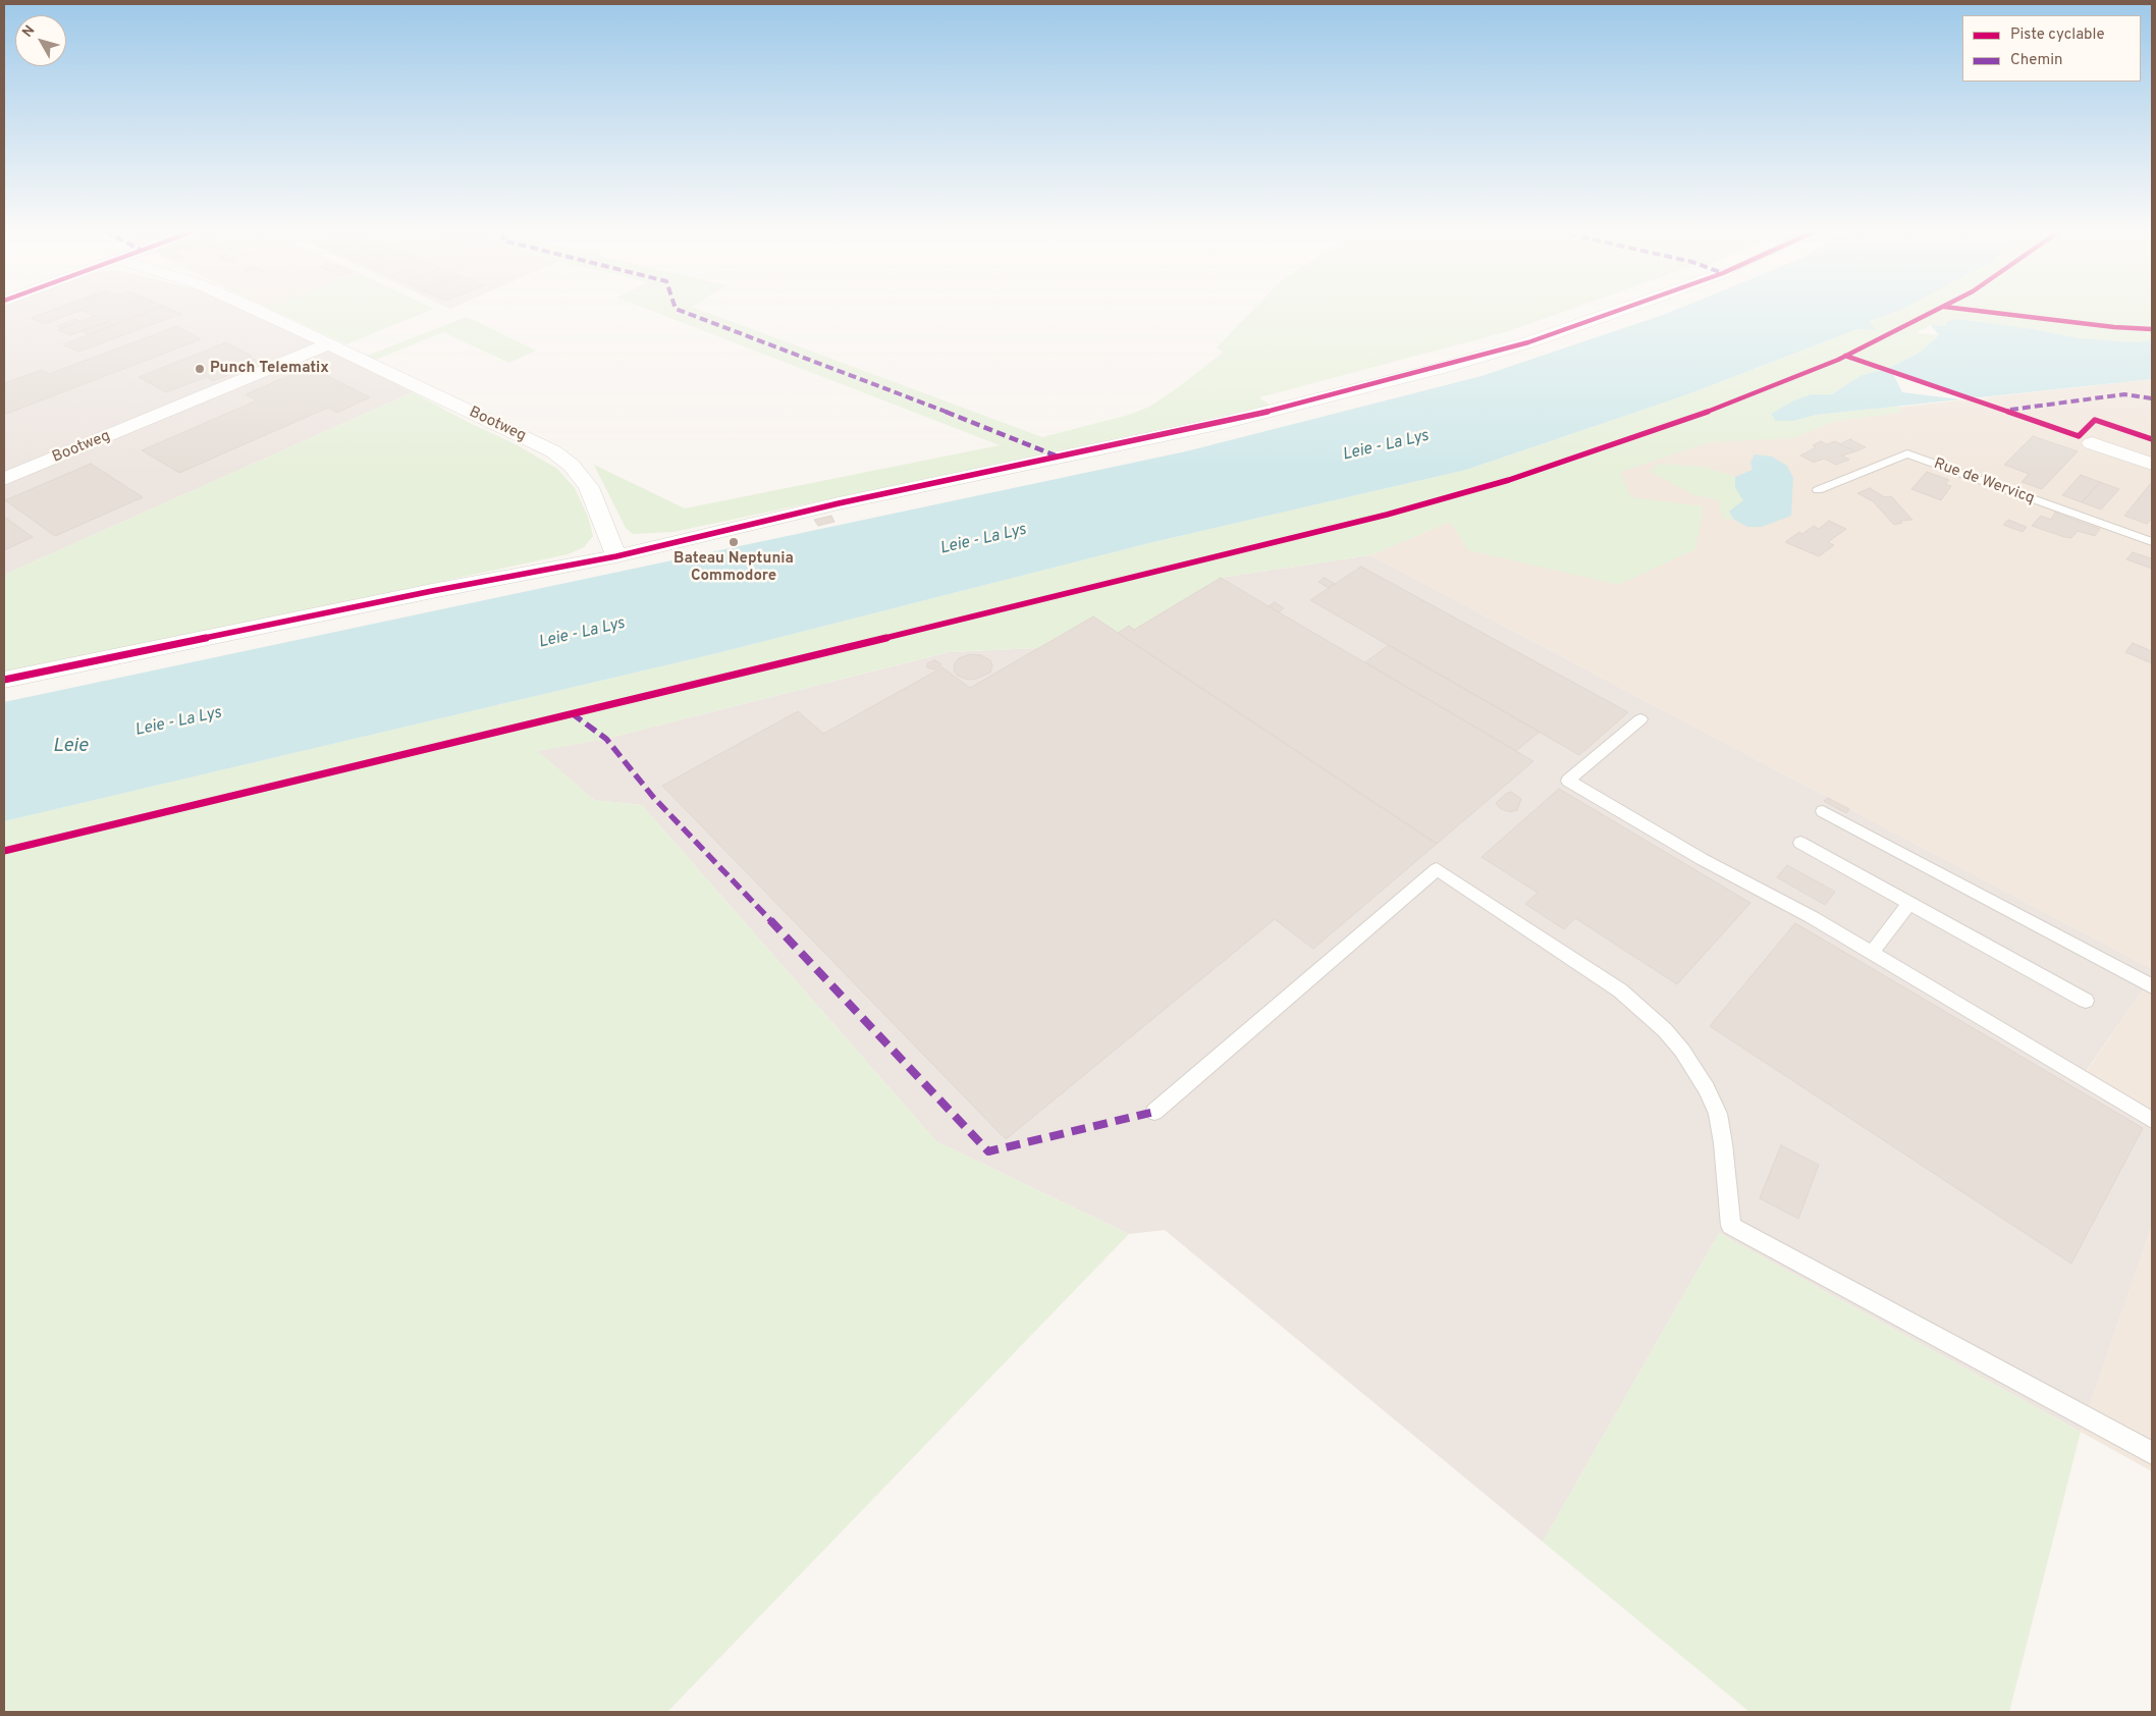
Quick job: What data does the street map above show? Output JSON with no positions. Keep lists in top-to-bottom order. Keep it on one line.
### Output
{"streets":{"street":["Bootweg"],"lane":["Rue de Wervicq"]},"water":["Leie - La Lys","Leie"],"places":["Punch Telematix","Bateau Neptunia Commodore"],"legend":["Piste cyclable","Chemin"],"north":"top left"}
